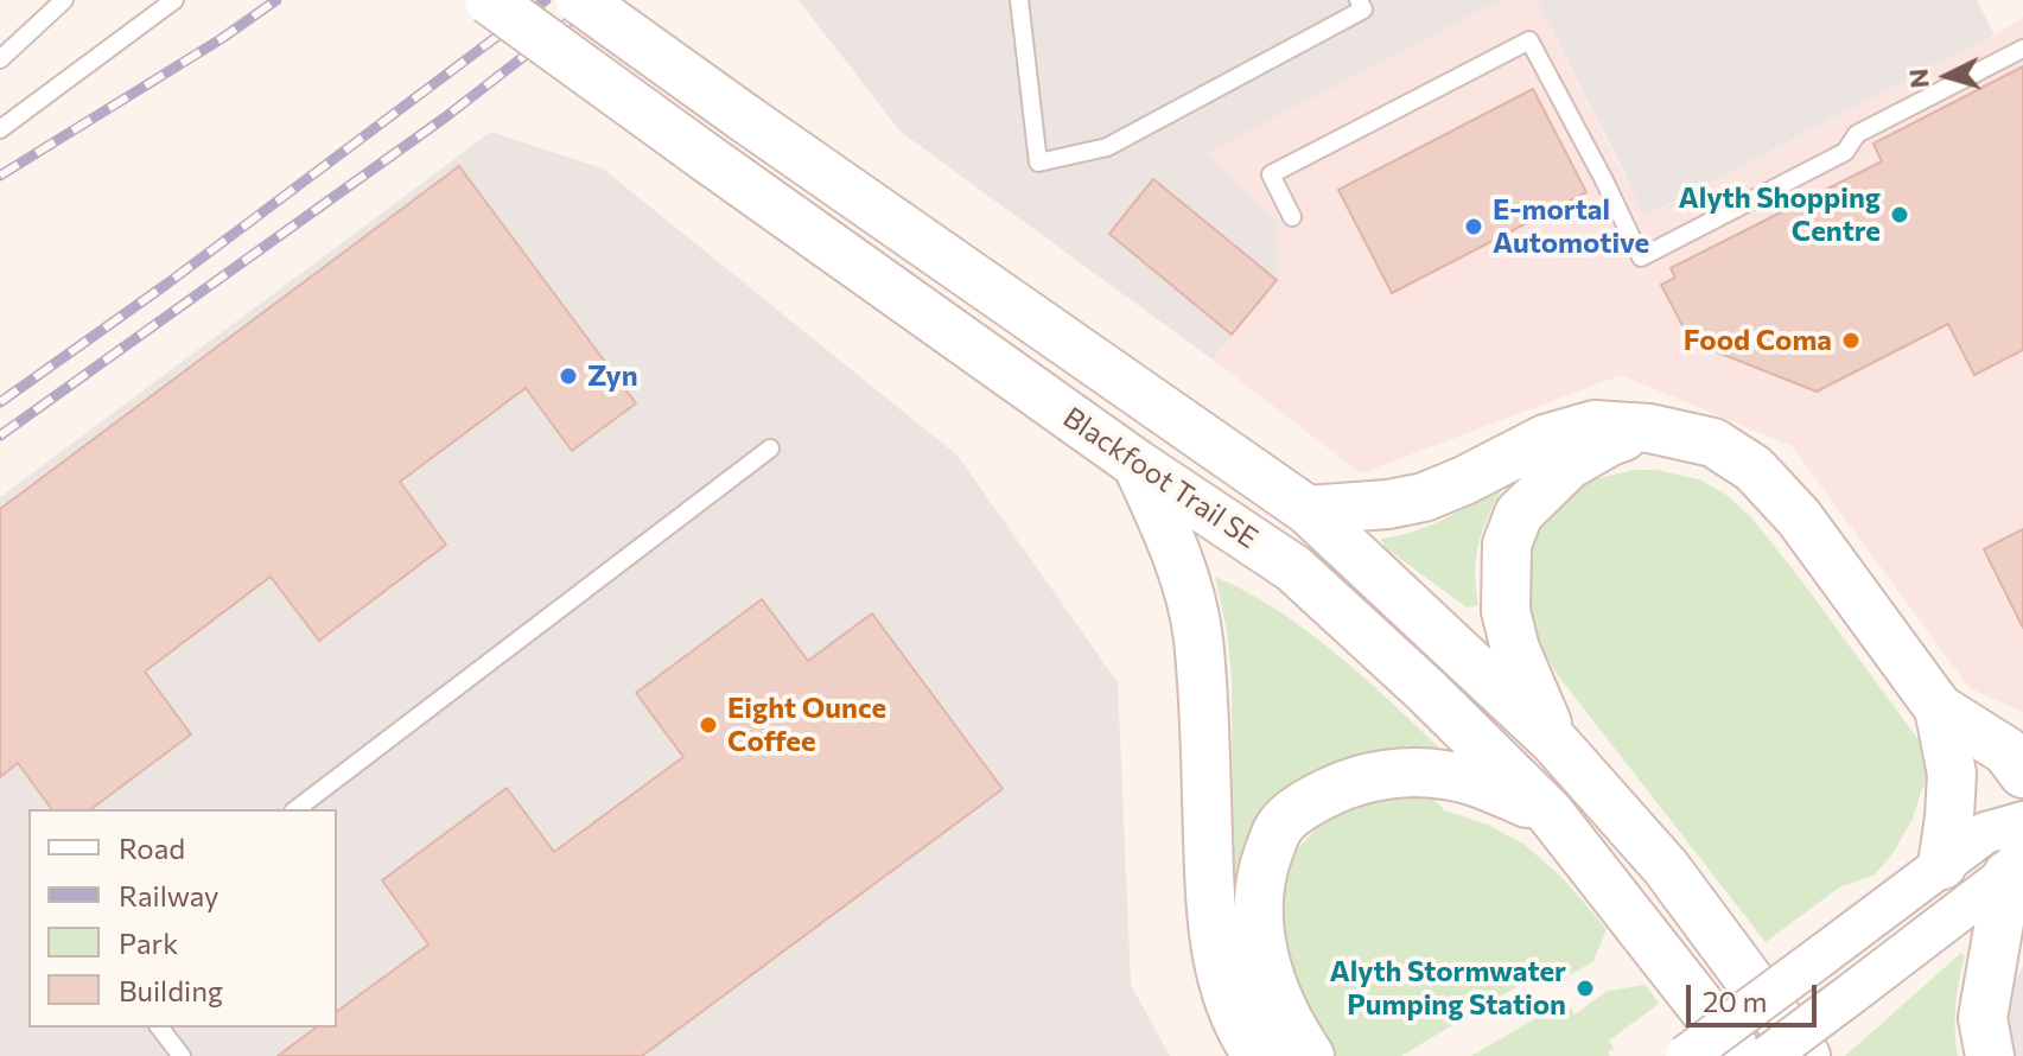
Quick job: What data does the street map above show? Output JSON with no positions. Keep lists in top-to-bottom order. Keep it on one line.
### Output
{"streets":{"main road":["Blackfoot Trail SE"]},"places":["Alyth Shopping Centre","E-mortal Automotive","Food Coma","Zyn","Eight Ounce Coffee","Alyth Stormwater Pumping Station"],"legend":["Road","Railway","Park","Building"],"scale_bar":"20 m","north":"left"}
